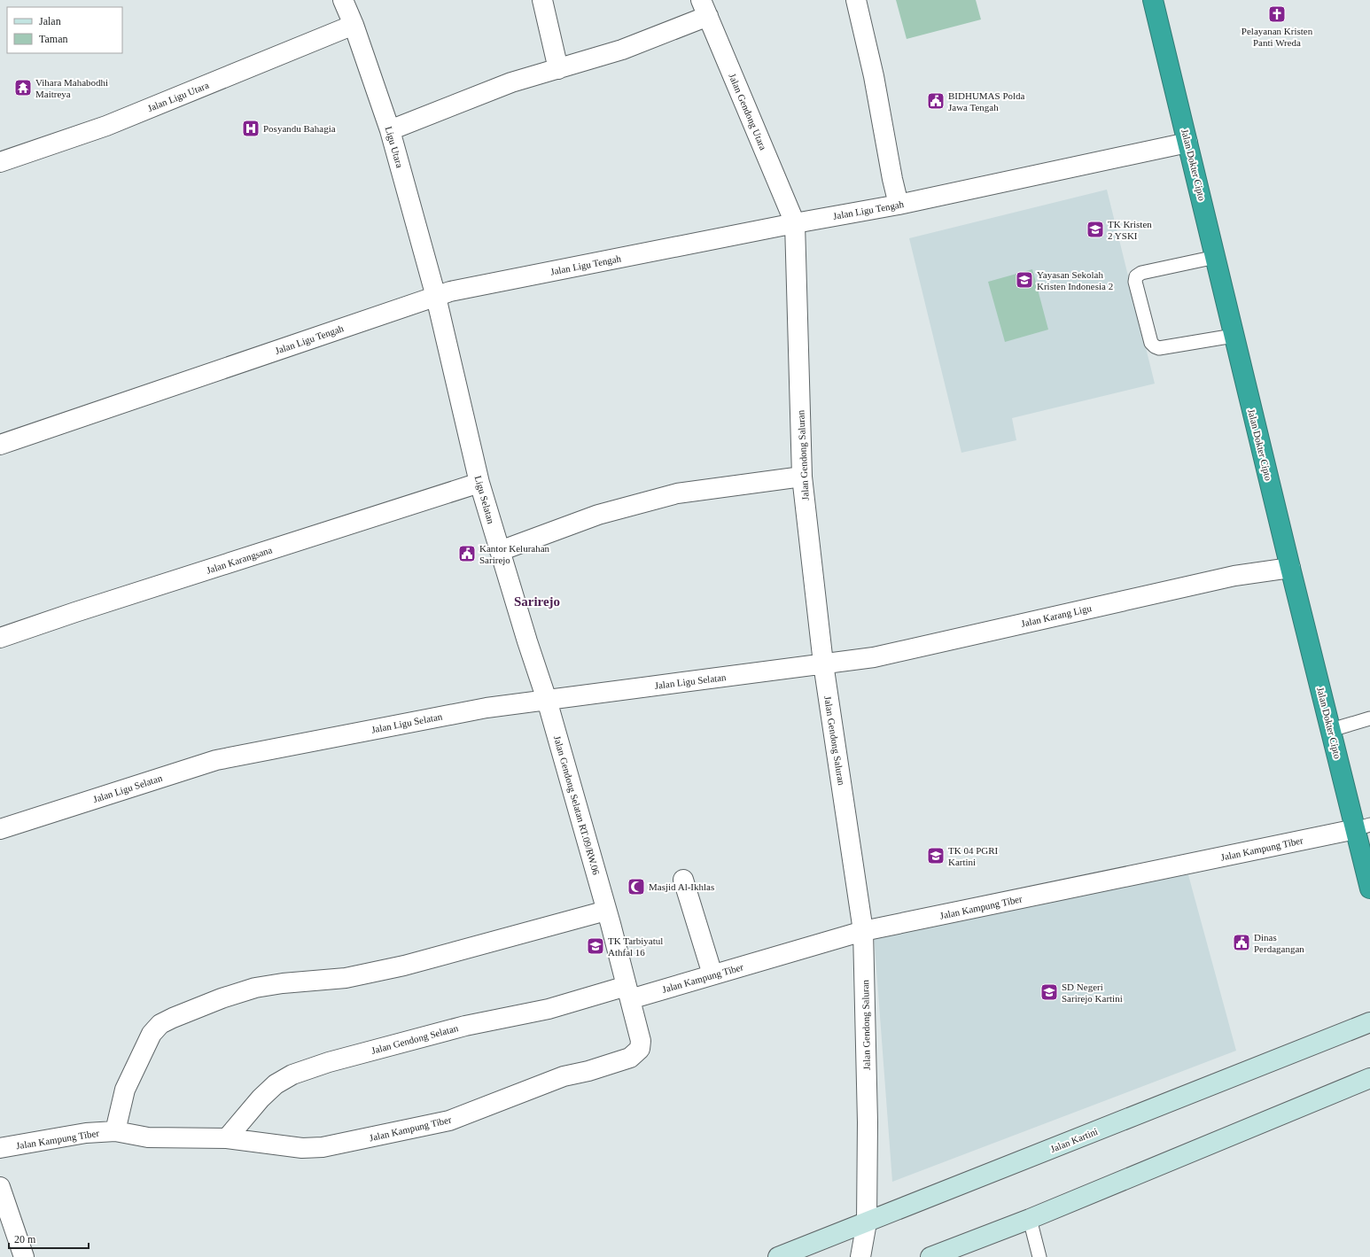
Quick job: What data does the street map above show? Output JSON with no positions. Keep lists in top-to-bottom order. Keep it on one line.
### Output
{"streets":{"highway":["Jalan Dokter Cipto"],"main road":["Jalan Kartini"],"street":["Jalan Ligu Utara","Jalan Gendong Utara","Ligu Utara","Jalan Ligu Tengah","Jalan Gendong Saluran","Ligu Selatan","Jalan Karangsana","Jalan Karang Ligu","Jalan Ligu Selatan","Jalan Gendong Selatan RT.09/RW.06","Jalan Kampung Tiber","Jalan Gendong Selatan"]},"crossings":[["Jalan Ligu Utara","Ligu Utara"],["Jalan Gendong Utara","Jalan Ligu Tengah"],["Jalan Gendong Utara","Jalan Gendong Saluran"],["Ligu Utara","Jalan Ligu Tengah"],["Ligu Utara","Ligu Selatan"],["Jalan Dokter Cipto","Jalan Ligu Tengah"],["Jalan Dokter Cipto","Jalan Karang Ligu"],["Jalan Dokter Cipto","Jalan Kampung Tiber"],["Jalan Ligu Tengah","Jalan Gendong Saluran"],["Jalan Ligu Tengah","Ligu Selatan"],["Jalan Gendong Saluran","Jalan Karang Ligu"],["Jalan Gendong Saluran","Jalan Ligu Selatan"],["Jalan Gendong Saluran","Jalan Kampung Tiber"],["Jalan Gendong Saluran","Jalan Kartini"],["Ligu Selatan","Jalan Karangsana"],["Ligu Selatan","Jalan Ligu Selatan"],["Ligu Selatan","Jalan Gendong Selatan RT.09/RW.06"],["Jalan Karang Ligu","Jalan Ligu Selatan"],["Jalan Ligu Selatan","Jalan Gendong Selatan RT.09/RW.06"],["Jalan Kampung Tiber","Jalan Gendong Selatan"]],"districts":["Sarirejo"],"places":{"church":["Pelayanan Kristen Panti Wreda"],"temple":["Vihara Mahabodhi Maitreya"],"public building":["BIDHUMAS Polda Jawa Tengah","Kantor Kelurahan Sarirejo","Dinas Perdagangan"],"hospital":["Posyandu Bahagia"],"school or university":["TK Kristen 2 YSKI","Yayasan Sekolah Kristen Indonesia 2","TK 04 PGRI Kartini","TK Tarbiyatul Athfal 16","SD Negeri Sarirejo Kartini"],"mosque":["Masjid Al-Ikhlas"]},"legend":["Jalan","Taman"],"scale_bar":"20 m"}
